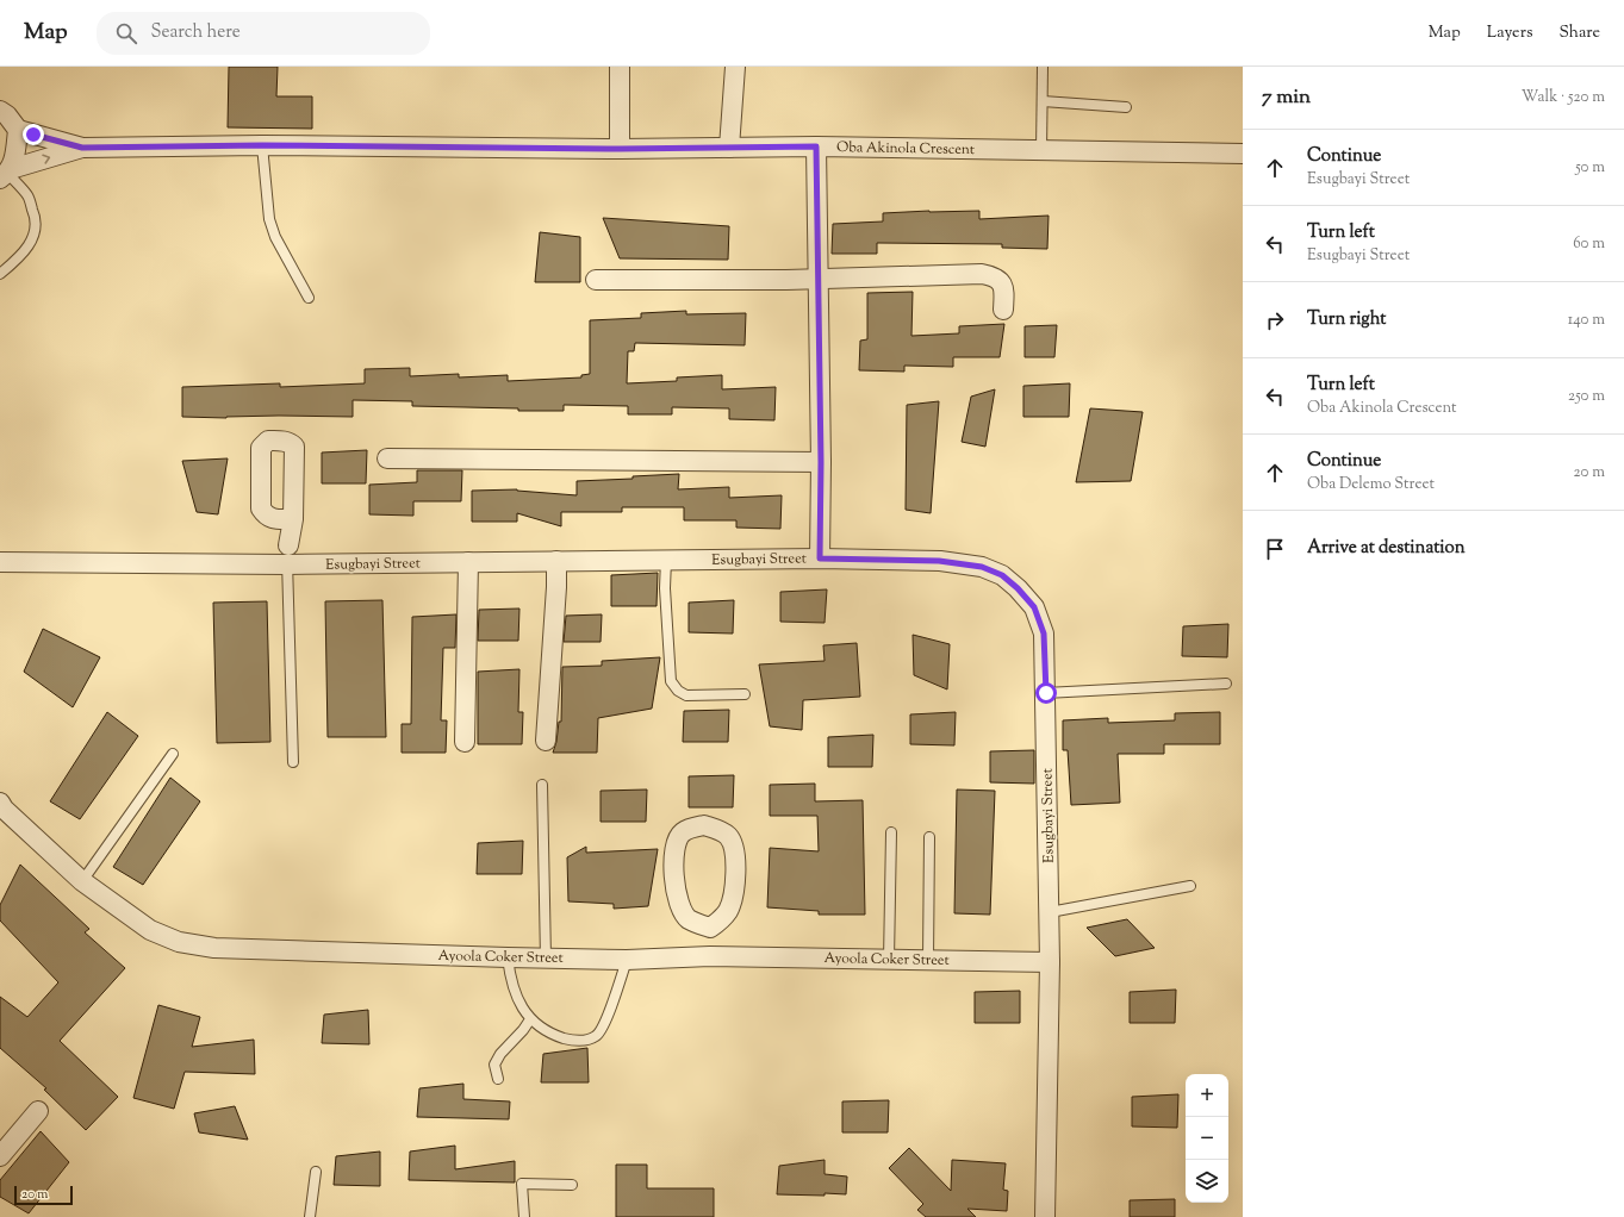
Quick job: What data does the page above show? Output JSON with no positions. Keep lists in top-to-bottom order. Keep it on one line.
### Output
{"streets":{"street":["Oba Akinola Crescent","Esugbayi Street","Ayoola Coker Street"]},"crossings":[["Esugbayi Street","Ayoola Coker Street"]],"scale_bar":"20 m","page":{"header":"Map","search":"Search here","nav":["Map","Layers","Share"],"heading":["7 min","Walk · 520 m"],"list":[["Continue","Esugbayi Street","50 m"],["Turn left","Esugbayi Street","60 m"],["Turn right","140 m"],["Turn left","Oba Akinola Crescent","250 m"],["Continue","Oba Delemo Street","20 m"],"Arrive at destination"],"map_buttons":["+","−"],"scale":"20 m"}}
